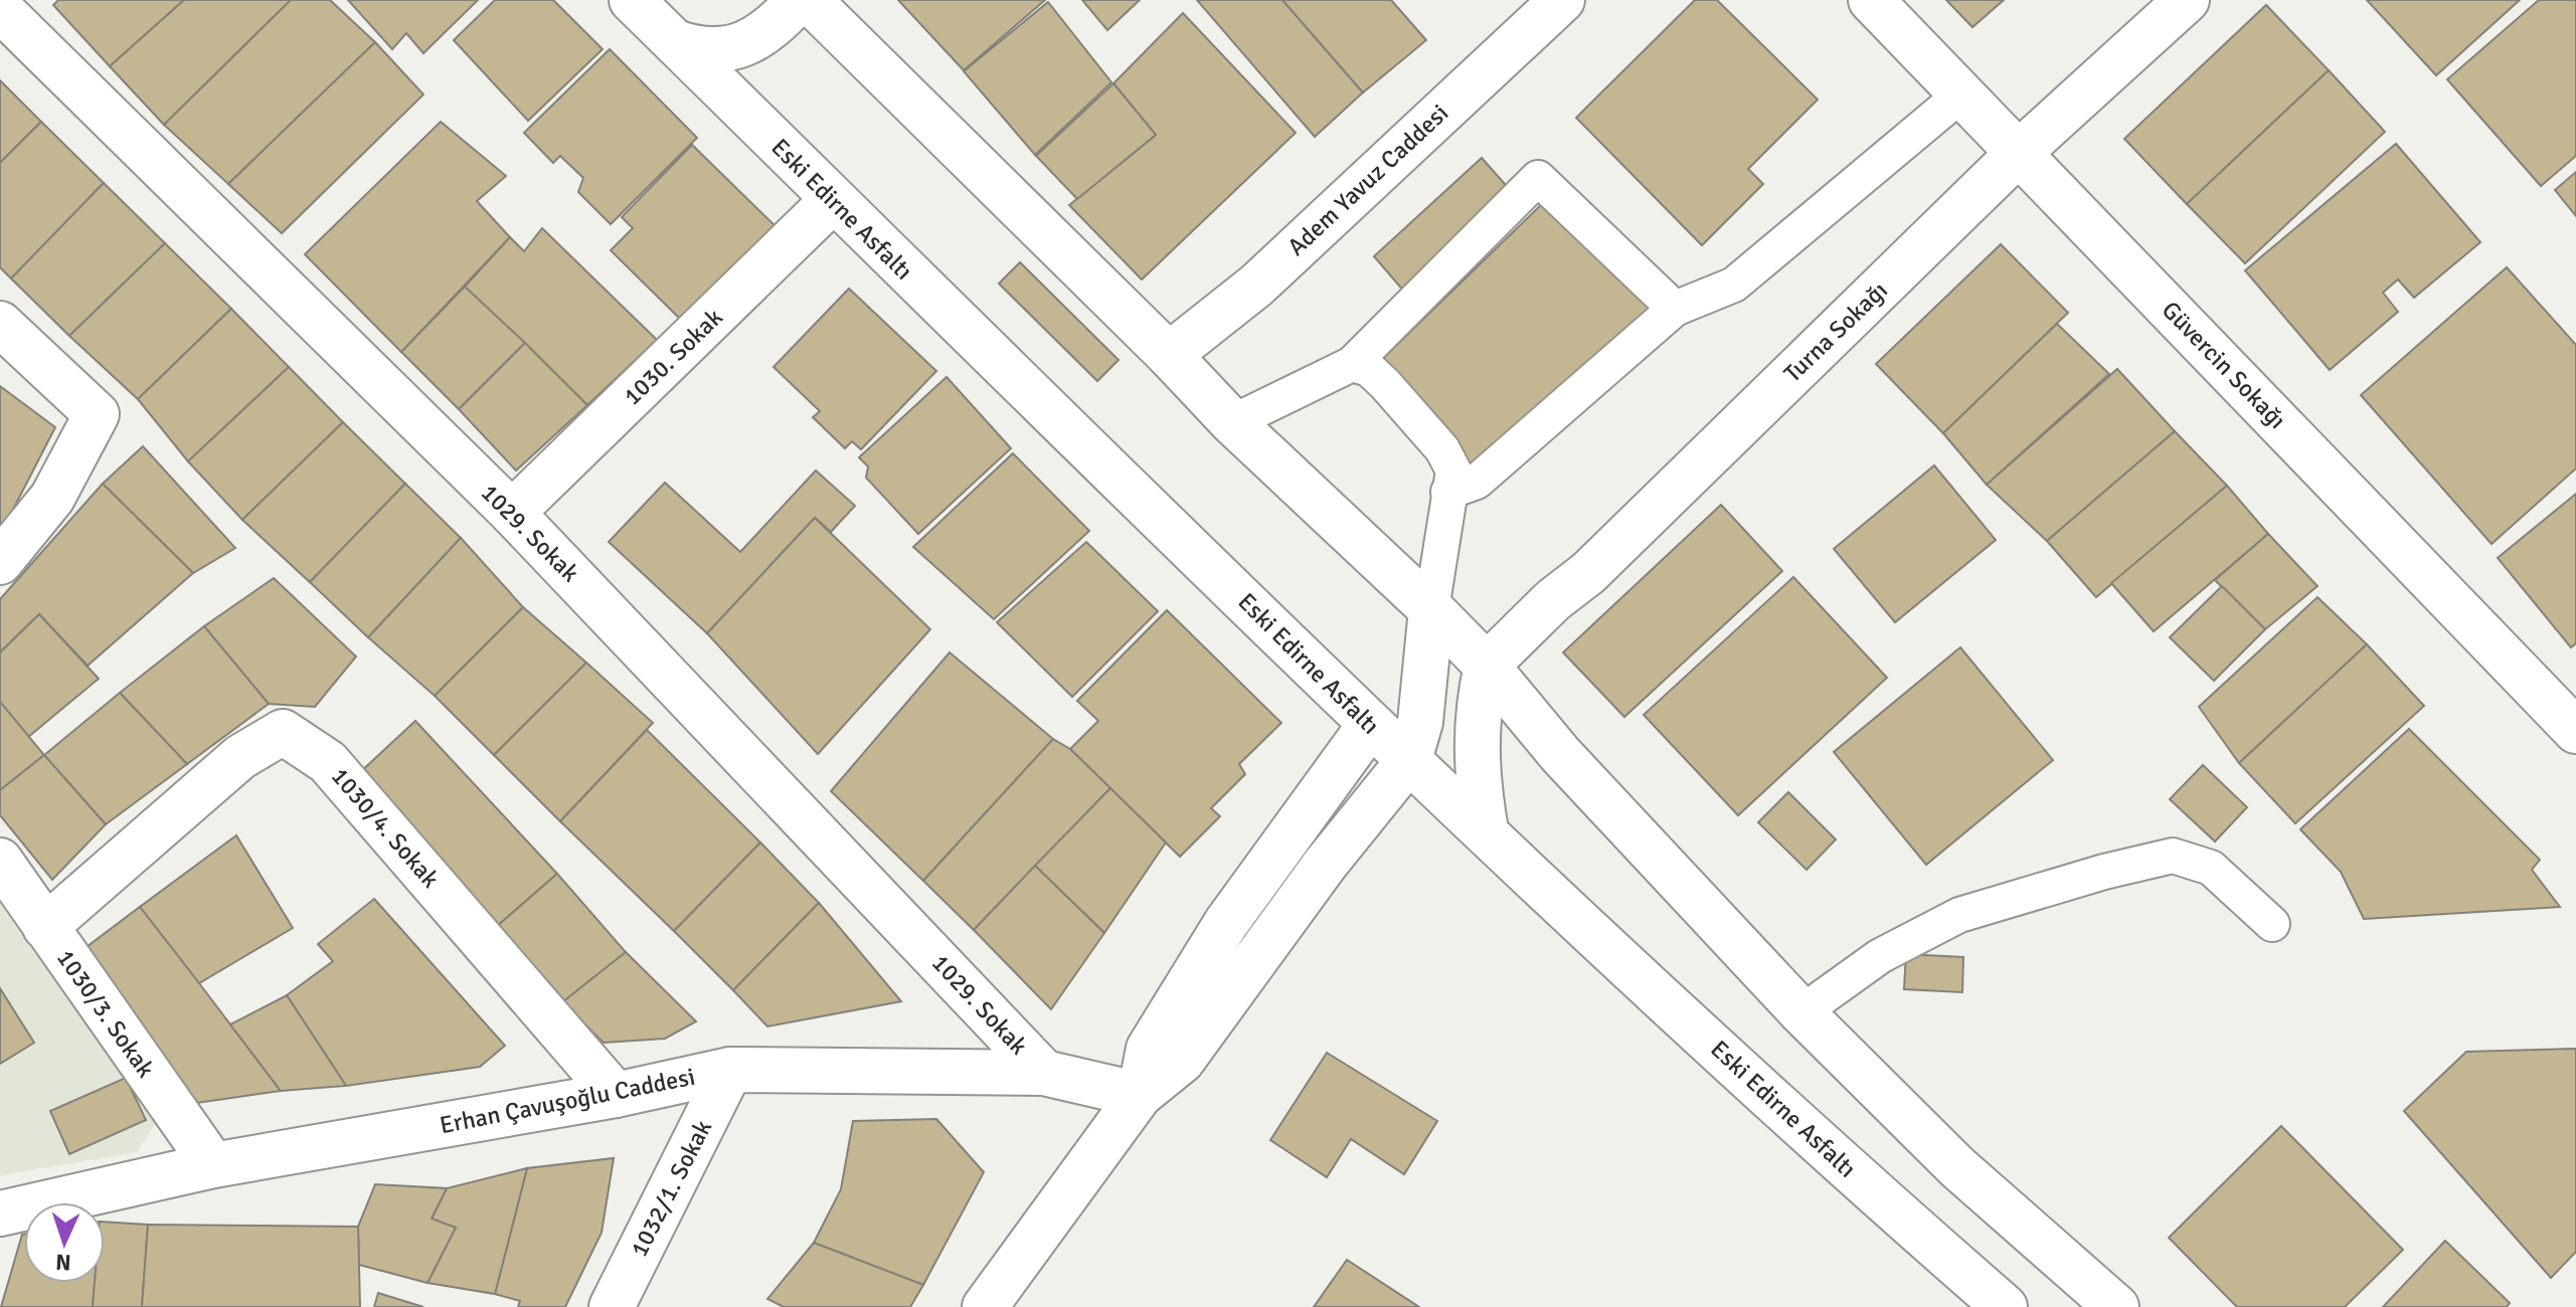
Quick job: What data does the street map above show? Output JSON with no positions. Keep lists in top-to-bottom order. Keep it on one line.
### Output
{"streets":{"street":["Adem Yavuz Caddesi","Eski Edirne Asfaltı","Turna Sokağı","1030. Sokak","Güvercin Sokağı","1029. Sokak","1030/4. Sokak","1030/3. Sokak","Erhan Çavuşoğlu Caddesi","1032/1. Sokak"]},"crossings":[["Eski Edirne Asfaltı","1030. Sokak"],["Turna Sokağı","Güvercin Sokağı"],["1030. Sokak","1029. Sokak"],["1029. Sokak","Erhan Çavuşoğlu Caddesi"],["1030/4. Sokak","1030/3. Sokak"],["1030/4. Sokak","Erhan Çavuşoğlu Caddesi"],["1030/3. Sokak","Erhan Çavuşoğlu Caddesi"],["Erhan Çavuşoğlu Caddesi","1032/1. Sokak"]],"north":"bottom"}
